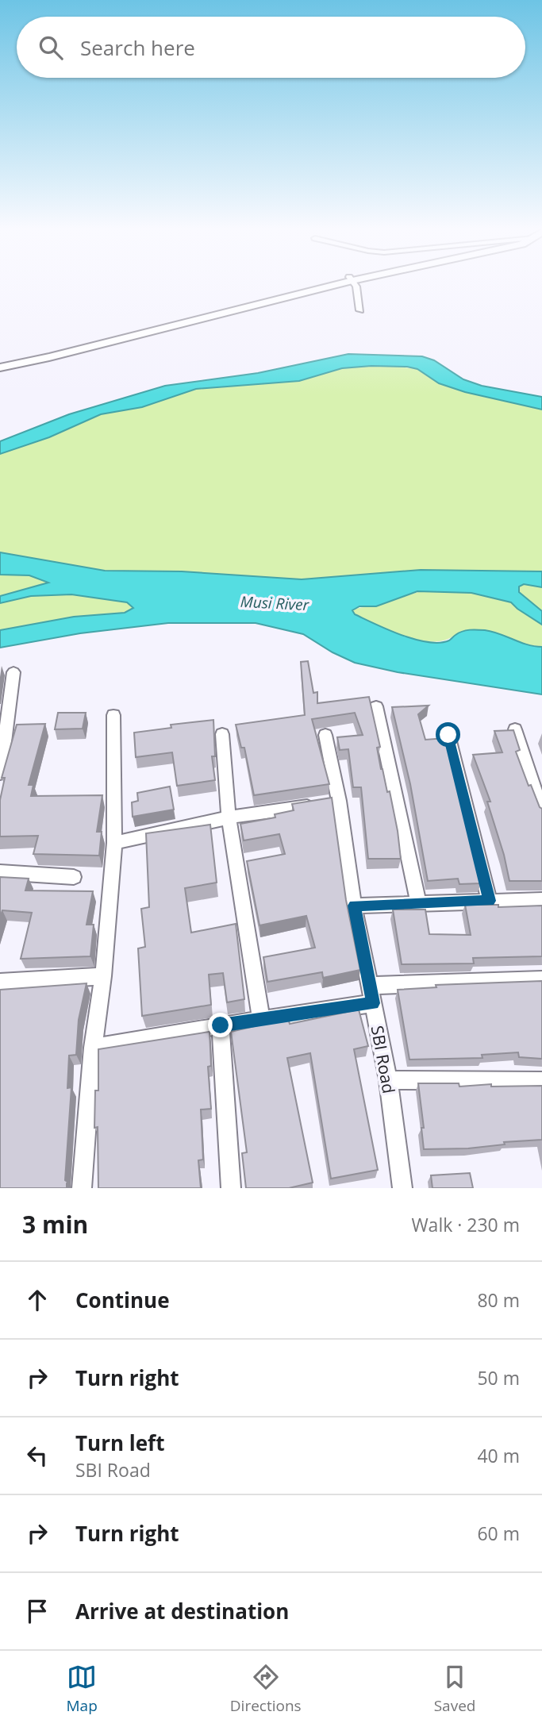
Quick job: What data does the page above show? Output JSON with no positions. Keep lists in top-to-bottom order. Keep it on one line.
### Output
{"streets":{"street":["SBI Road"]},"water":["Musi River"],"page":{"search":"Search here","heading":["3 min","Walk · 230 m"],"list":[["Continue","80 m"],["Turn right","50 m"],["Turn left","SBI Road","40 m"],["Turn right","60 m"],"Arrive at destination"],"nav":["Map","Directions","Saved"]}}
